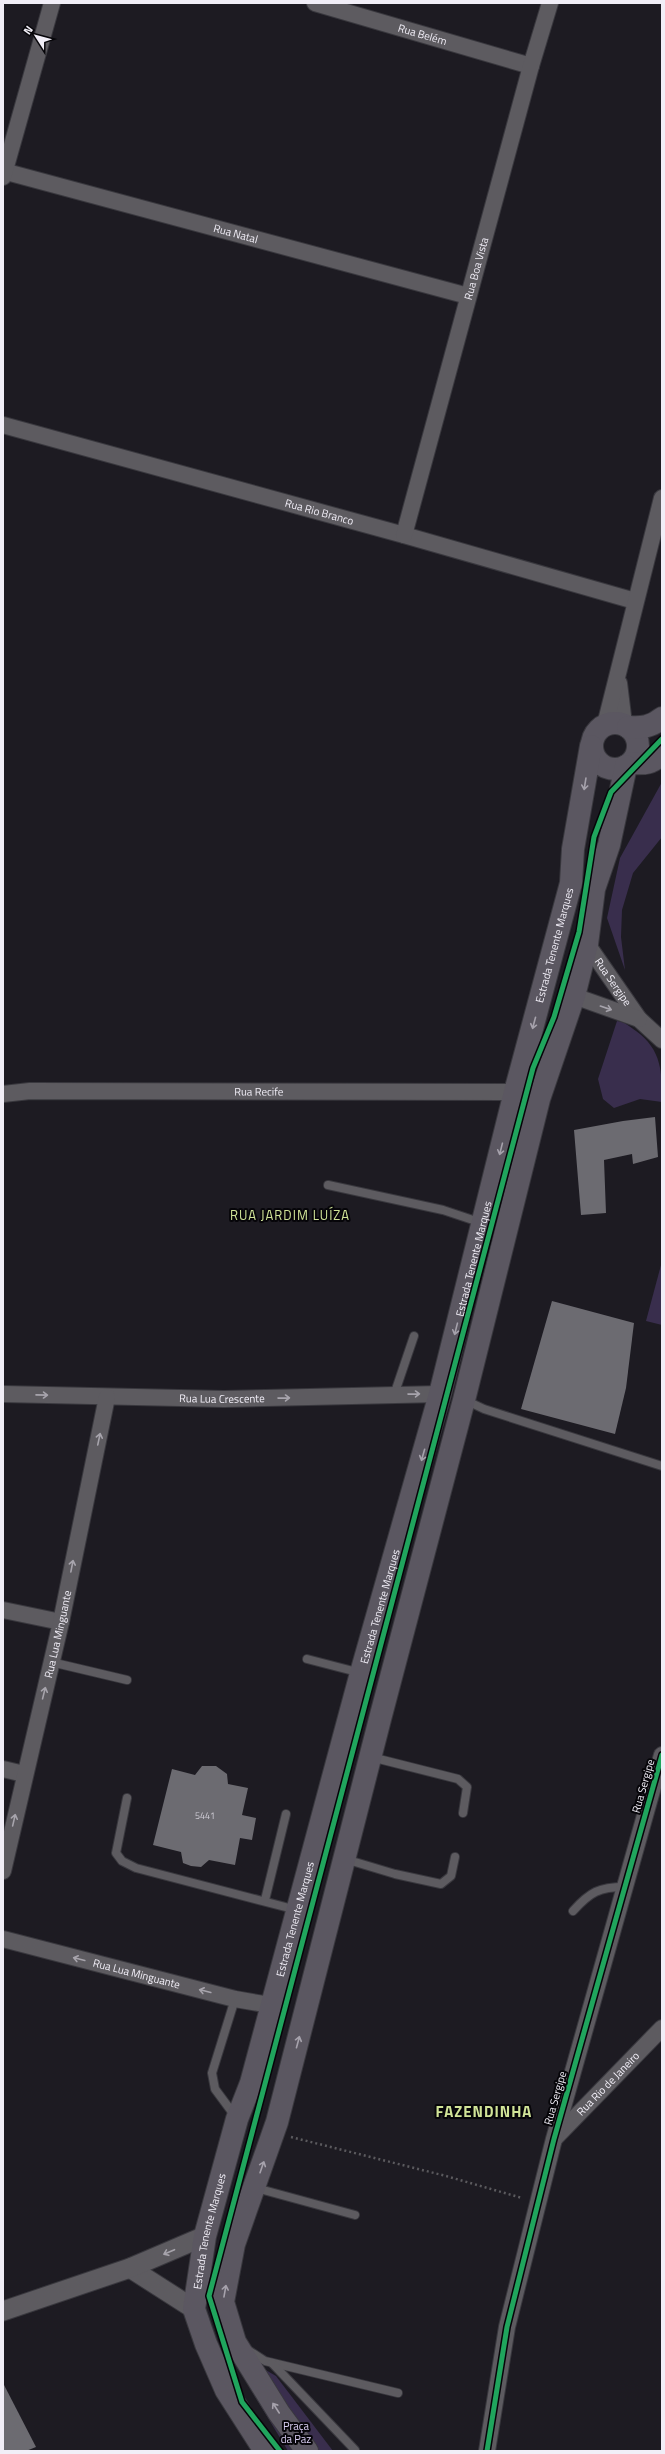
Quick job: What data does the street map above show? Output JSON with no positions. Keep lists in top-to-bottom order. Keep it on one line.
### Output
{"streets":{"main road":["Estrada Tenente Marques"],"street":["Rua Belém","Rua Natal","Rua Boa Vista","Rua Rio Branco","Rua Sergipe","Rua Recife","Rua Lua Crescente","Rua Lua Minguante","Rua Rio de Janeiro"]},"crossings":[["Rua Belém","Rua Boa Vista"],["Rua Natal","Rua Boa Vista"],["Rua Boa Vista","Rua Rio Branco"],["Estrada Tenente Marques","Rua Recife"],["Estrada Tenente Marques","Rua Lua Crescente"],["Estrada Tenente Marques","Rua Lua Minguante"],["Rua Sergipe","Rua Rio de Janeiro"],["Rua Lua Crescente","Rua Lua Minguante"]],"one_way":["Rua Lua Crescente"],"districts":["RUA JARDIM LUÍZA","FAZENDINHA"],"parks":["Praça da Paz"],"house_numbers":["5441"],"north":"top left"}
